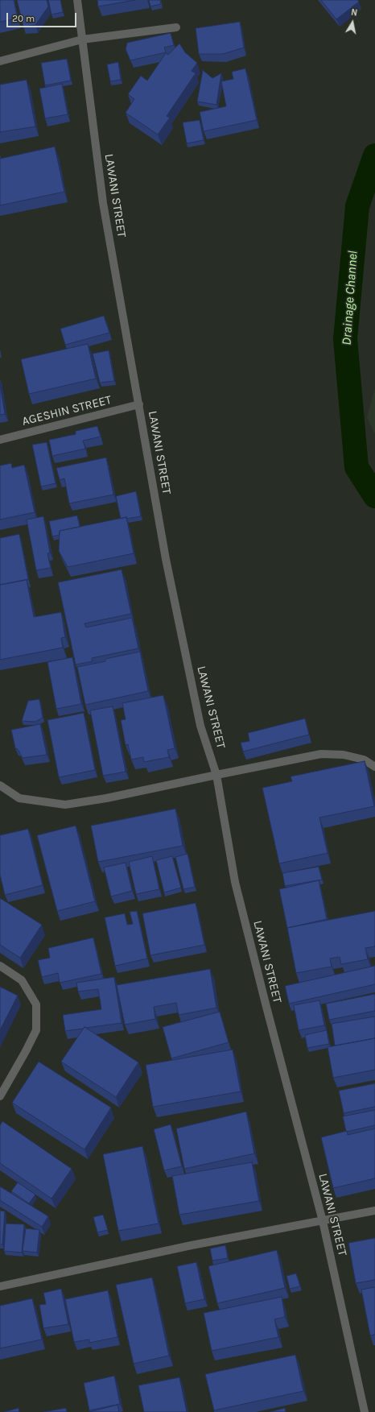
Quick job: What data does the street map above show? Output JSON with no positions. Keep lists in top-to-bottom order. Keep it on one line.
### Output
{"streets":{"street":["LAWANI STREET","AGESHIN STREET"]},"crossings":[["LAWANI STREET","AGESHIN STREET"]],"water":["Drainage Channel"],"scale_bar":"20 m","north":"top"}
